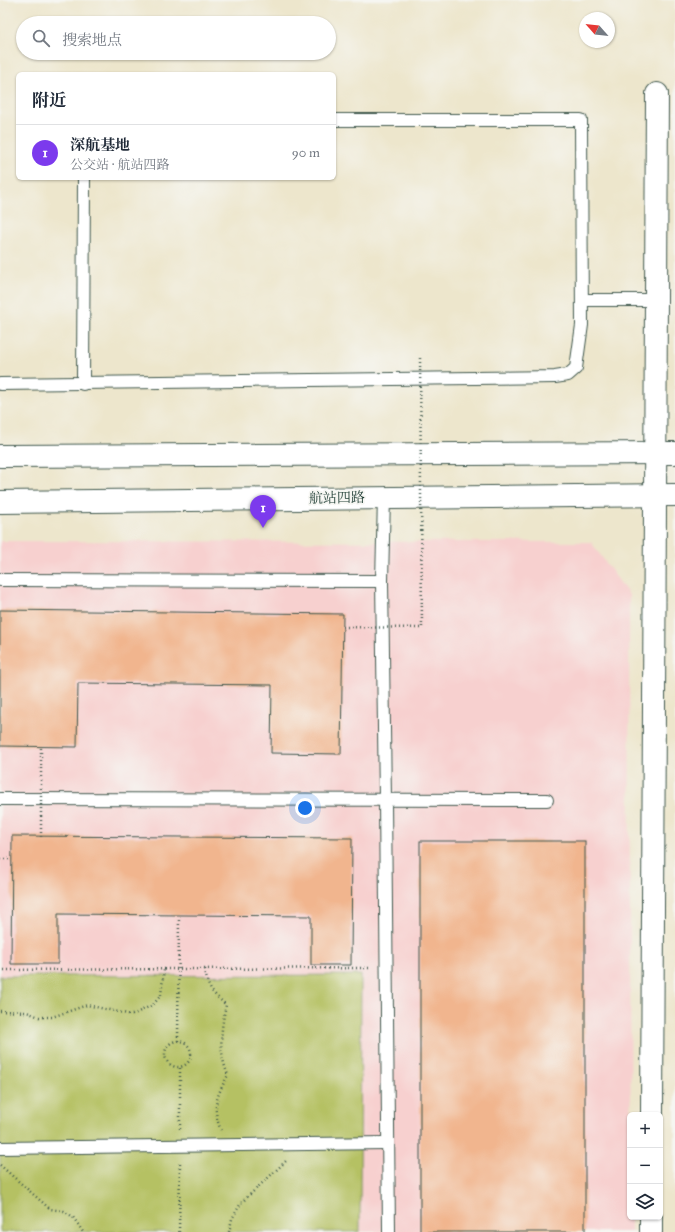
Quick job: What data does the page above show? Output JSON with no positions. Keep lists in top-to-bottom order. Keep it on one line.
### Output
{"streets":{"street":["航站四路"]},"north":"top left","page":{"search":"搜索地点","heading":"附近","list":[{"mark":"1","name":"深航基地","note":"公交站 · 航站四路","value":"90 m"}],"pins":"1","map_buttons":["+","−"]}}
